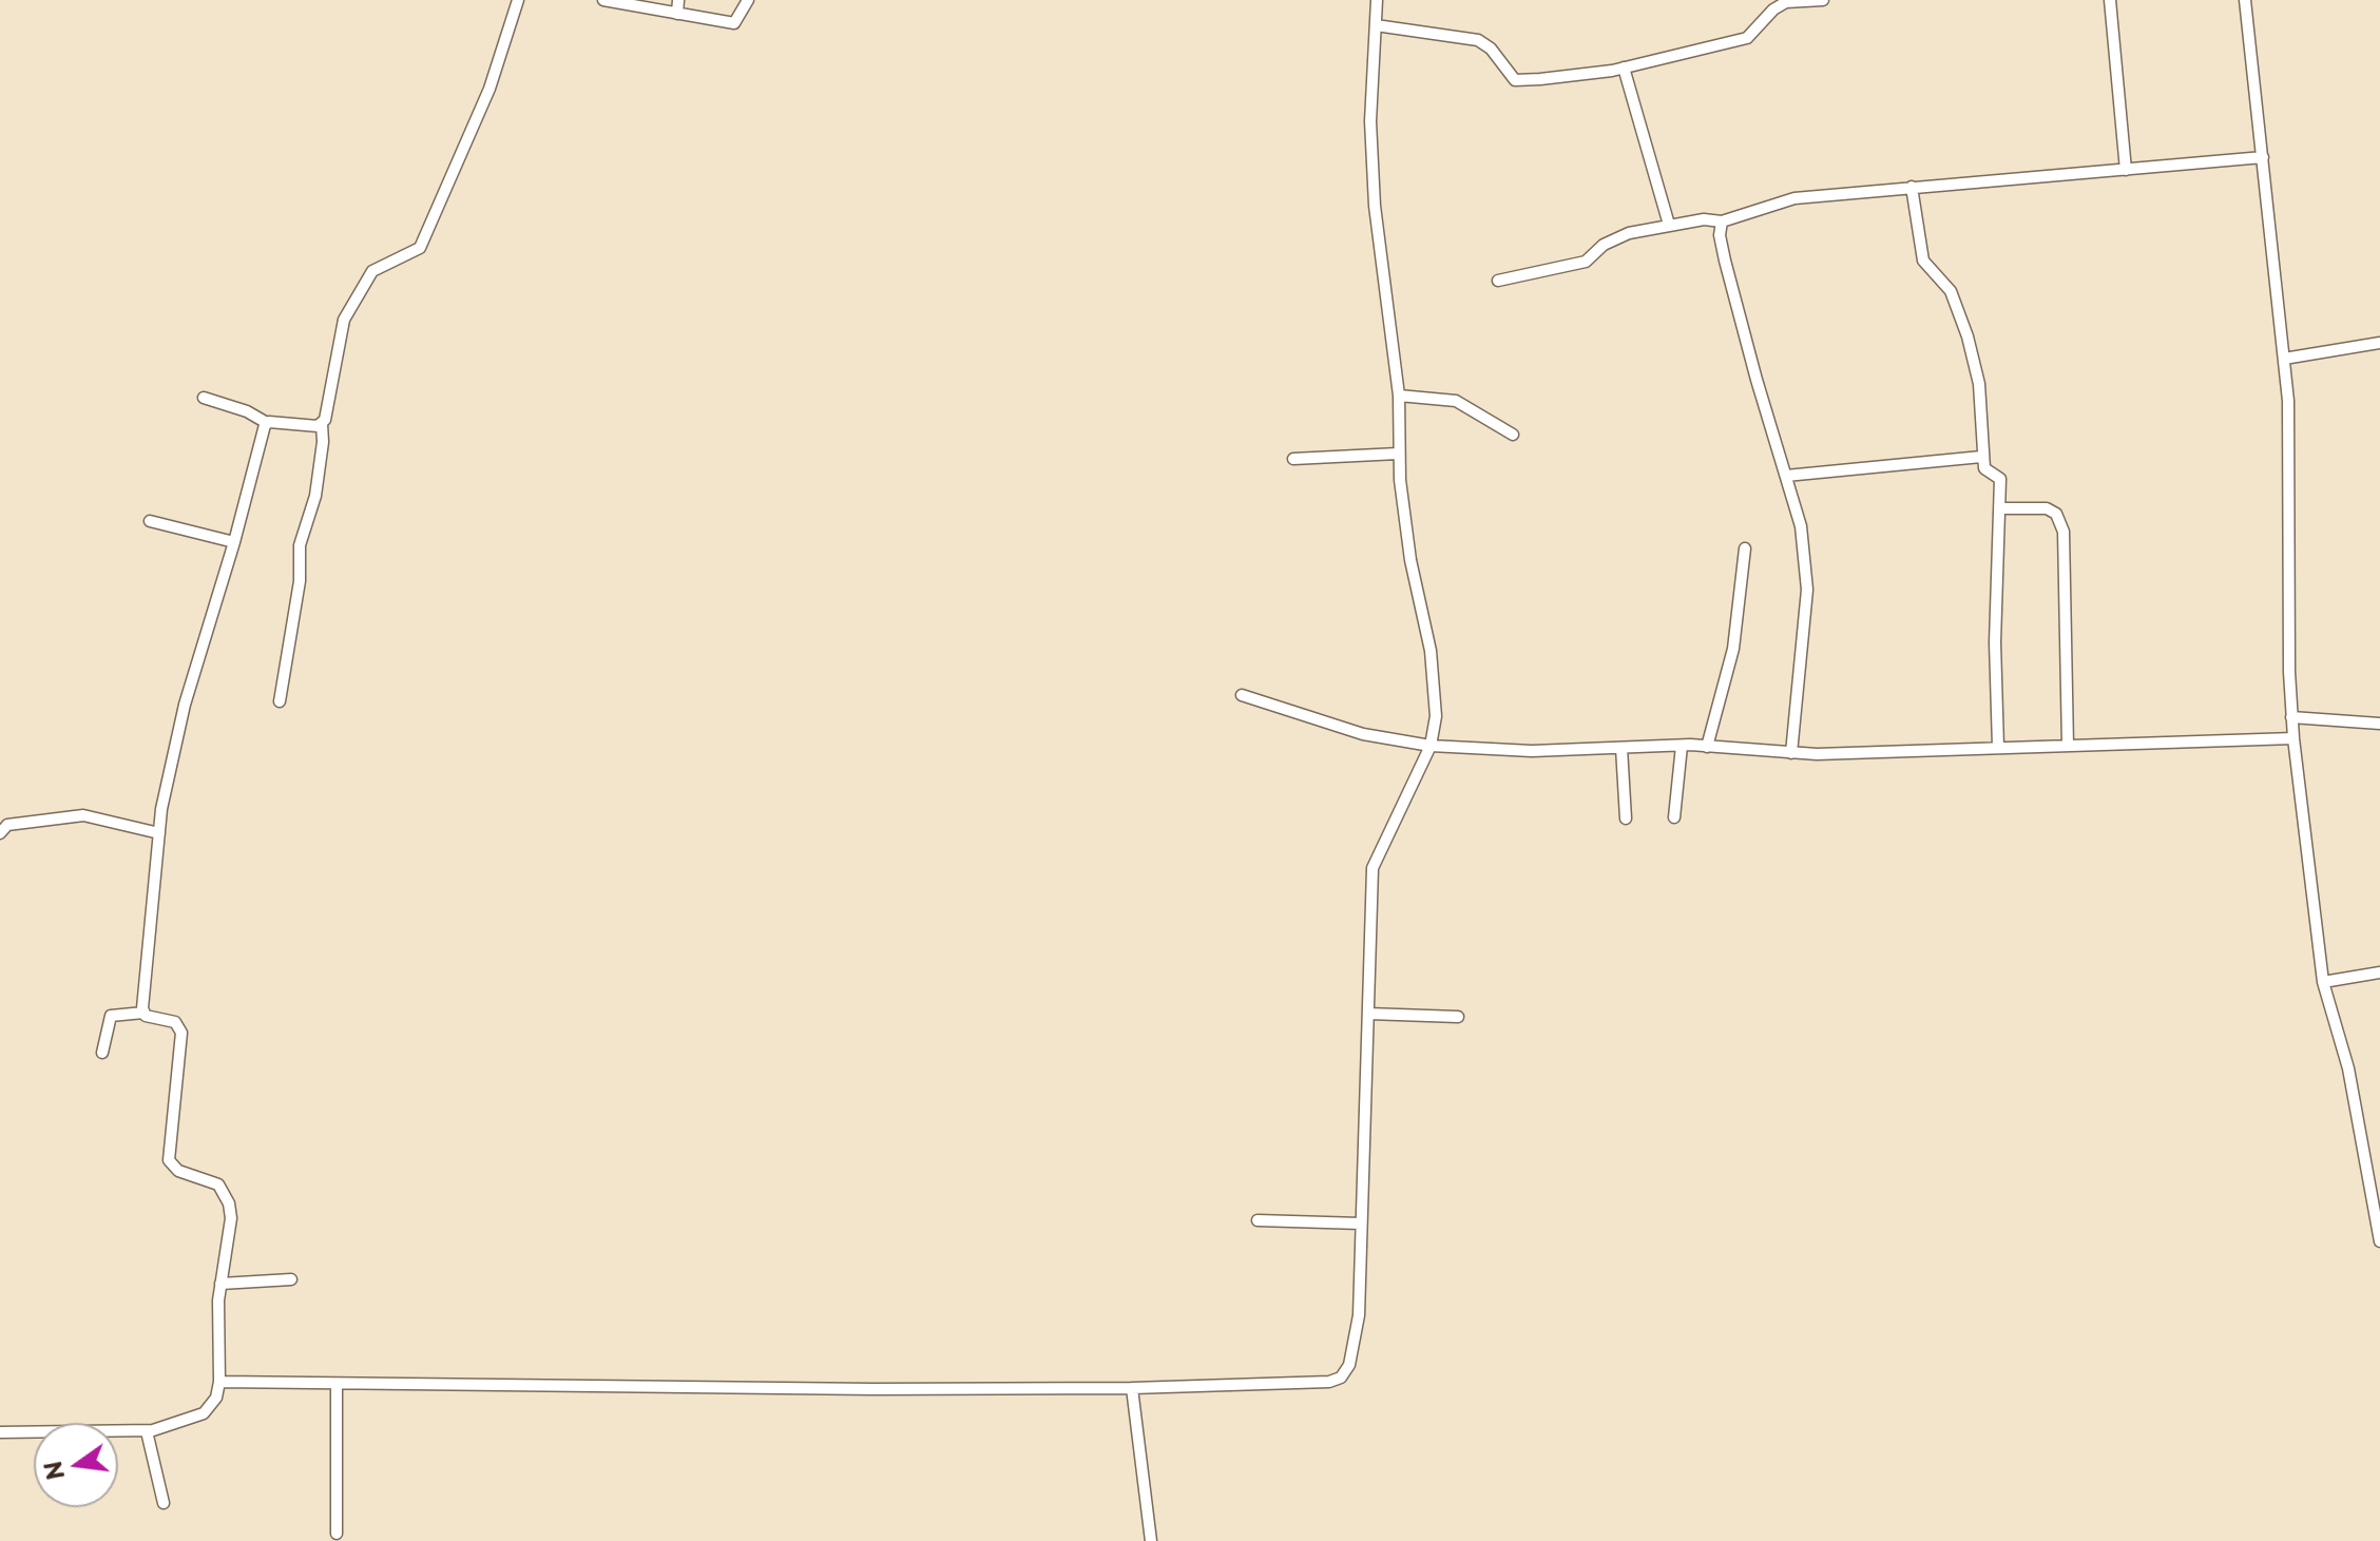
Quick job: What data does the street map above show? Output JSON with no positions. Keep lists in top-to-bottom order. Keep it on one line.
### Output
{"north":"left"}
